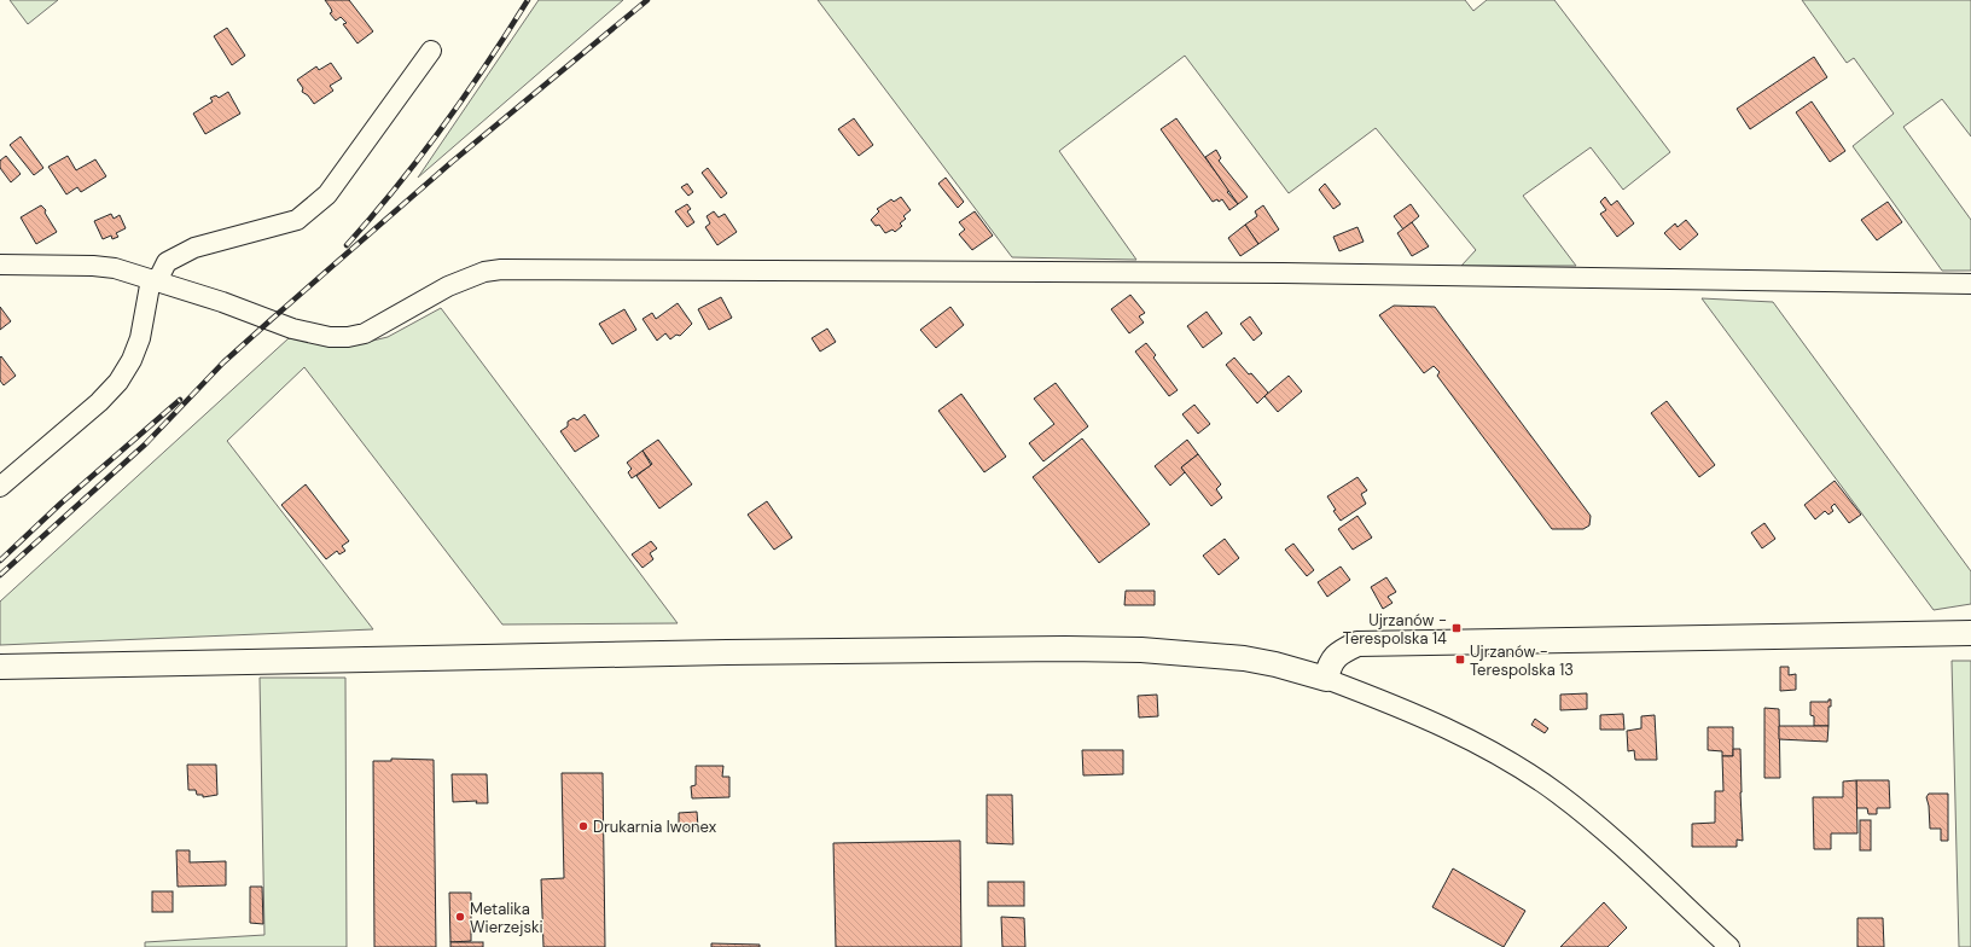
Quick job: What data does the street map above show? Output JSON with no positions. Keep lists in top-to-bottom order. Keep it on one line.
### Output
{"places":{"transit":["Ujrzanów - Terespolska 14","Ujrzanów - Terespolska 13"],"other":["Drukarnia Iwonex","Metalika Wierzejski"]}}
